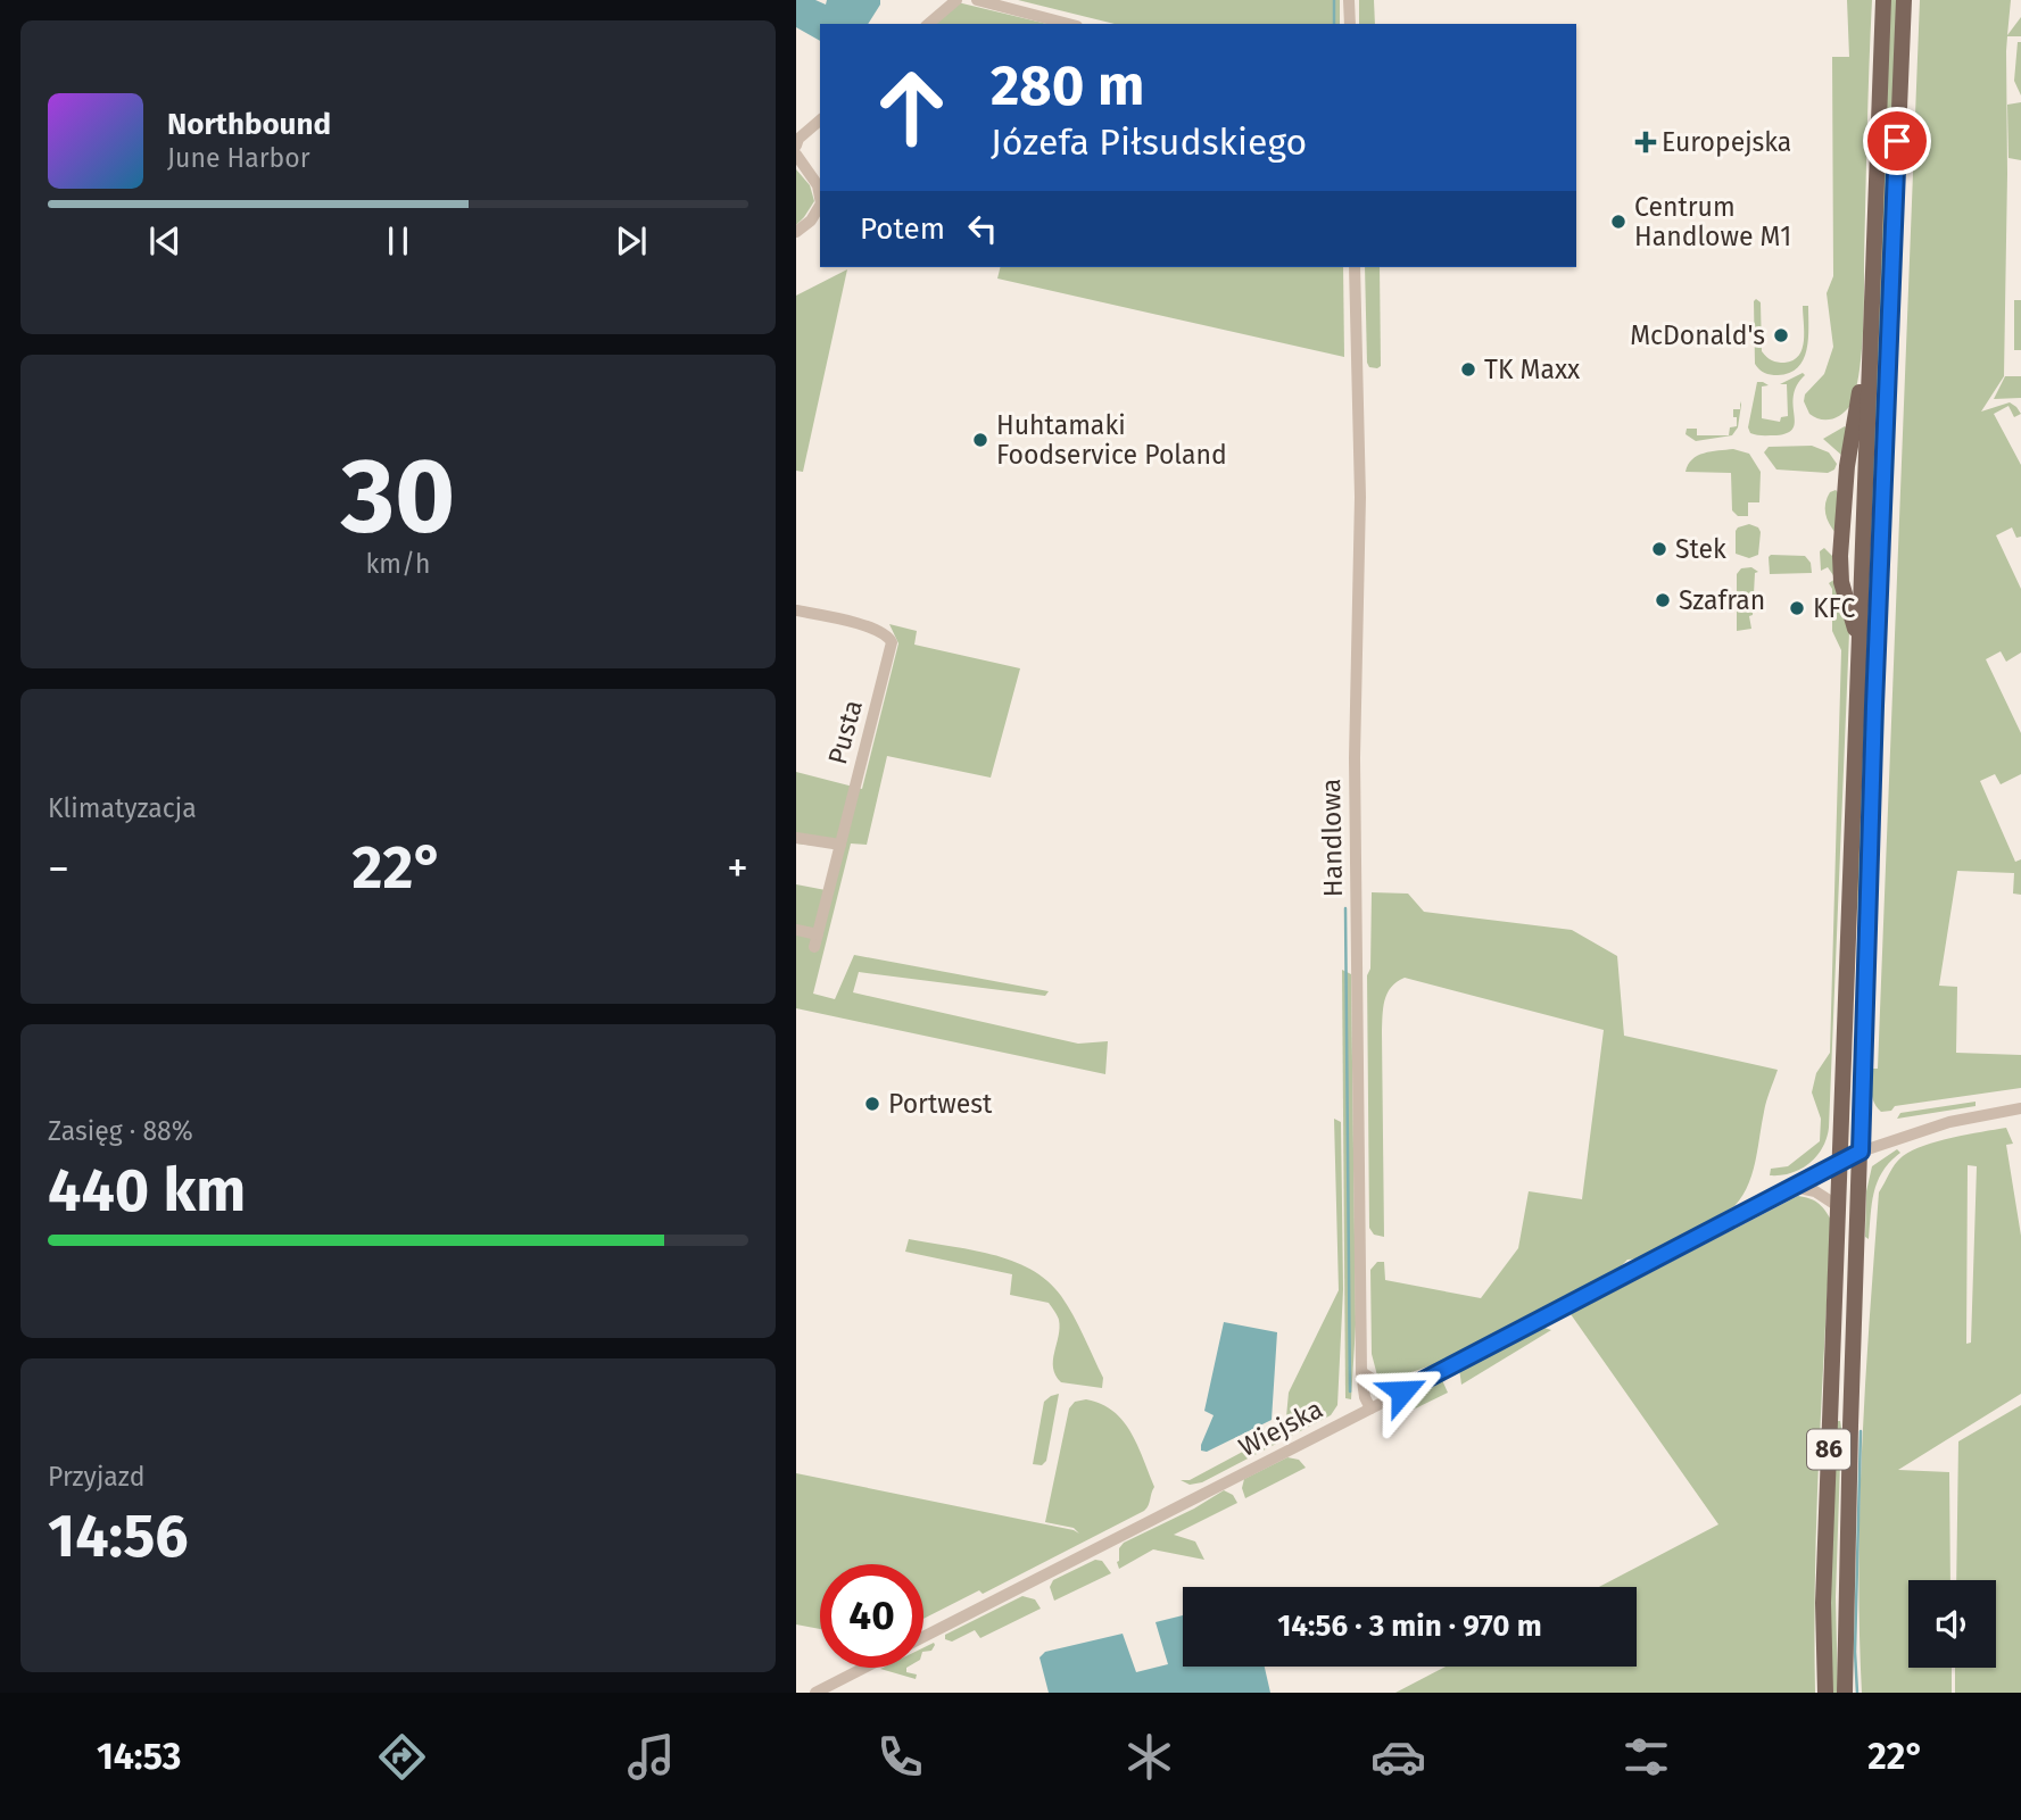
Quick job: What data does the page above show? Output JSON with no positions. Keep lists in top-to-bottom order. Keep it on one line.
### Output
{"streets":{"main road":["86"],"street":["Pusta","Handlowa","Wiejska"]},"crossings":[["Handlowa","Wiejska"],["Wiejska","86"]],"places":{"health":["Europejska"],"other":["Centrum Handlowe M1","McDonald's","TK Maxx","Huhtamaki Foodservice Poland","Stek","Szafran","KFC","Portwest"]},"page":{"turn":["280 m","Józefa Piłsudskiego"],"song":["Northbound","June Harbor"],"then":"Potem","tile":[["30","km/h"],"Klimatyzacja",["Zasięg · 88%","440 km"],["Przyjazd","14:56"]],"heat":["−","22°","+"],"limit":"40","trip":"14:56 · 3 min · 970 m","tabs":["14:53","22°"]}}
